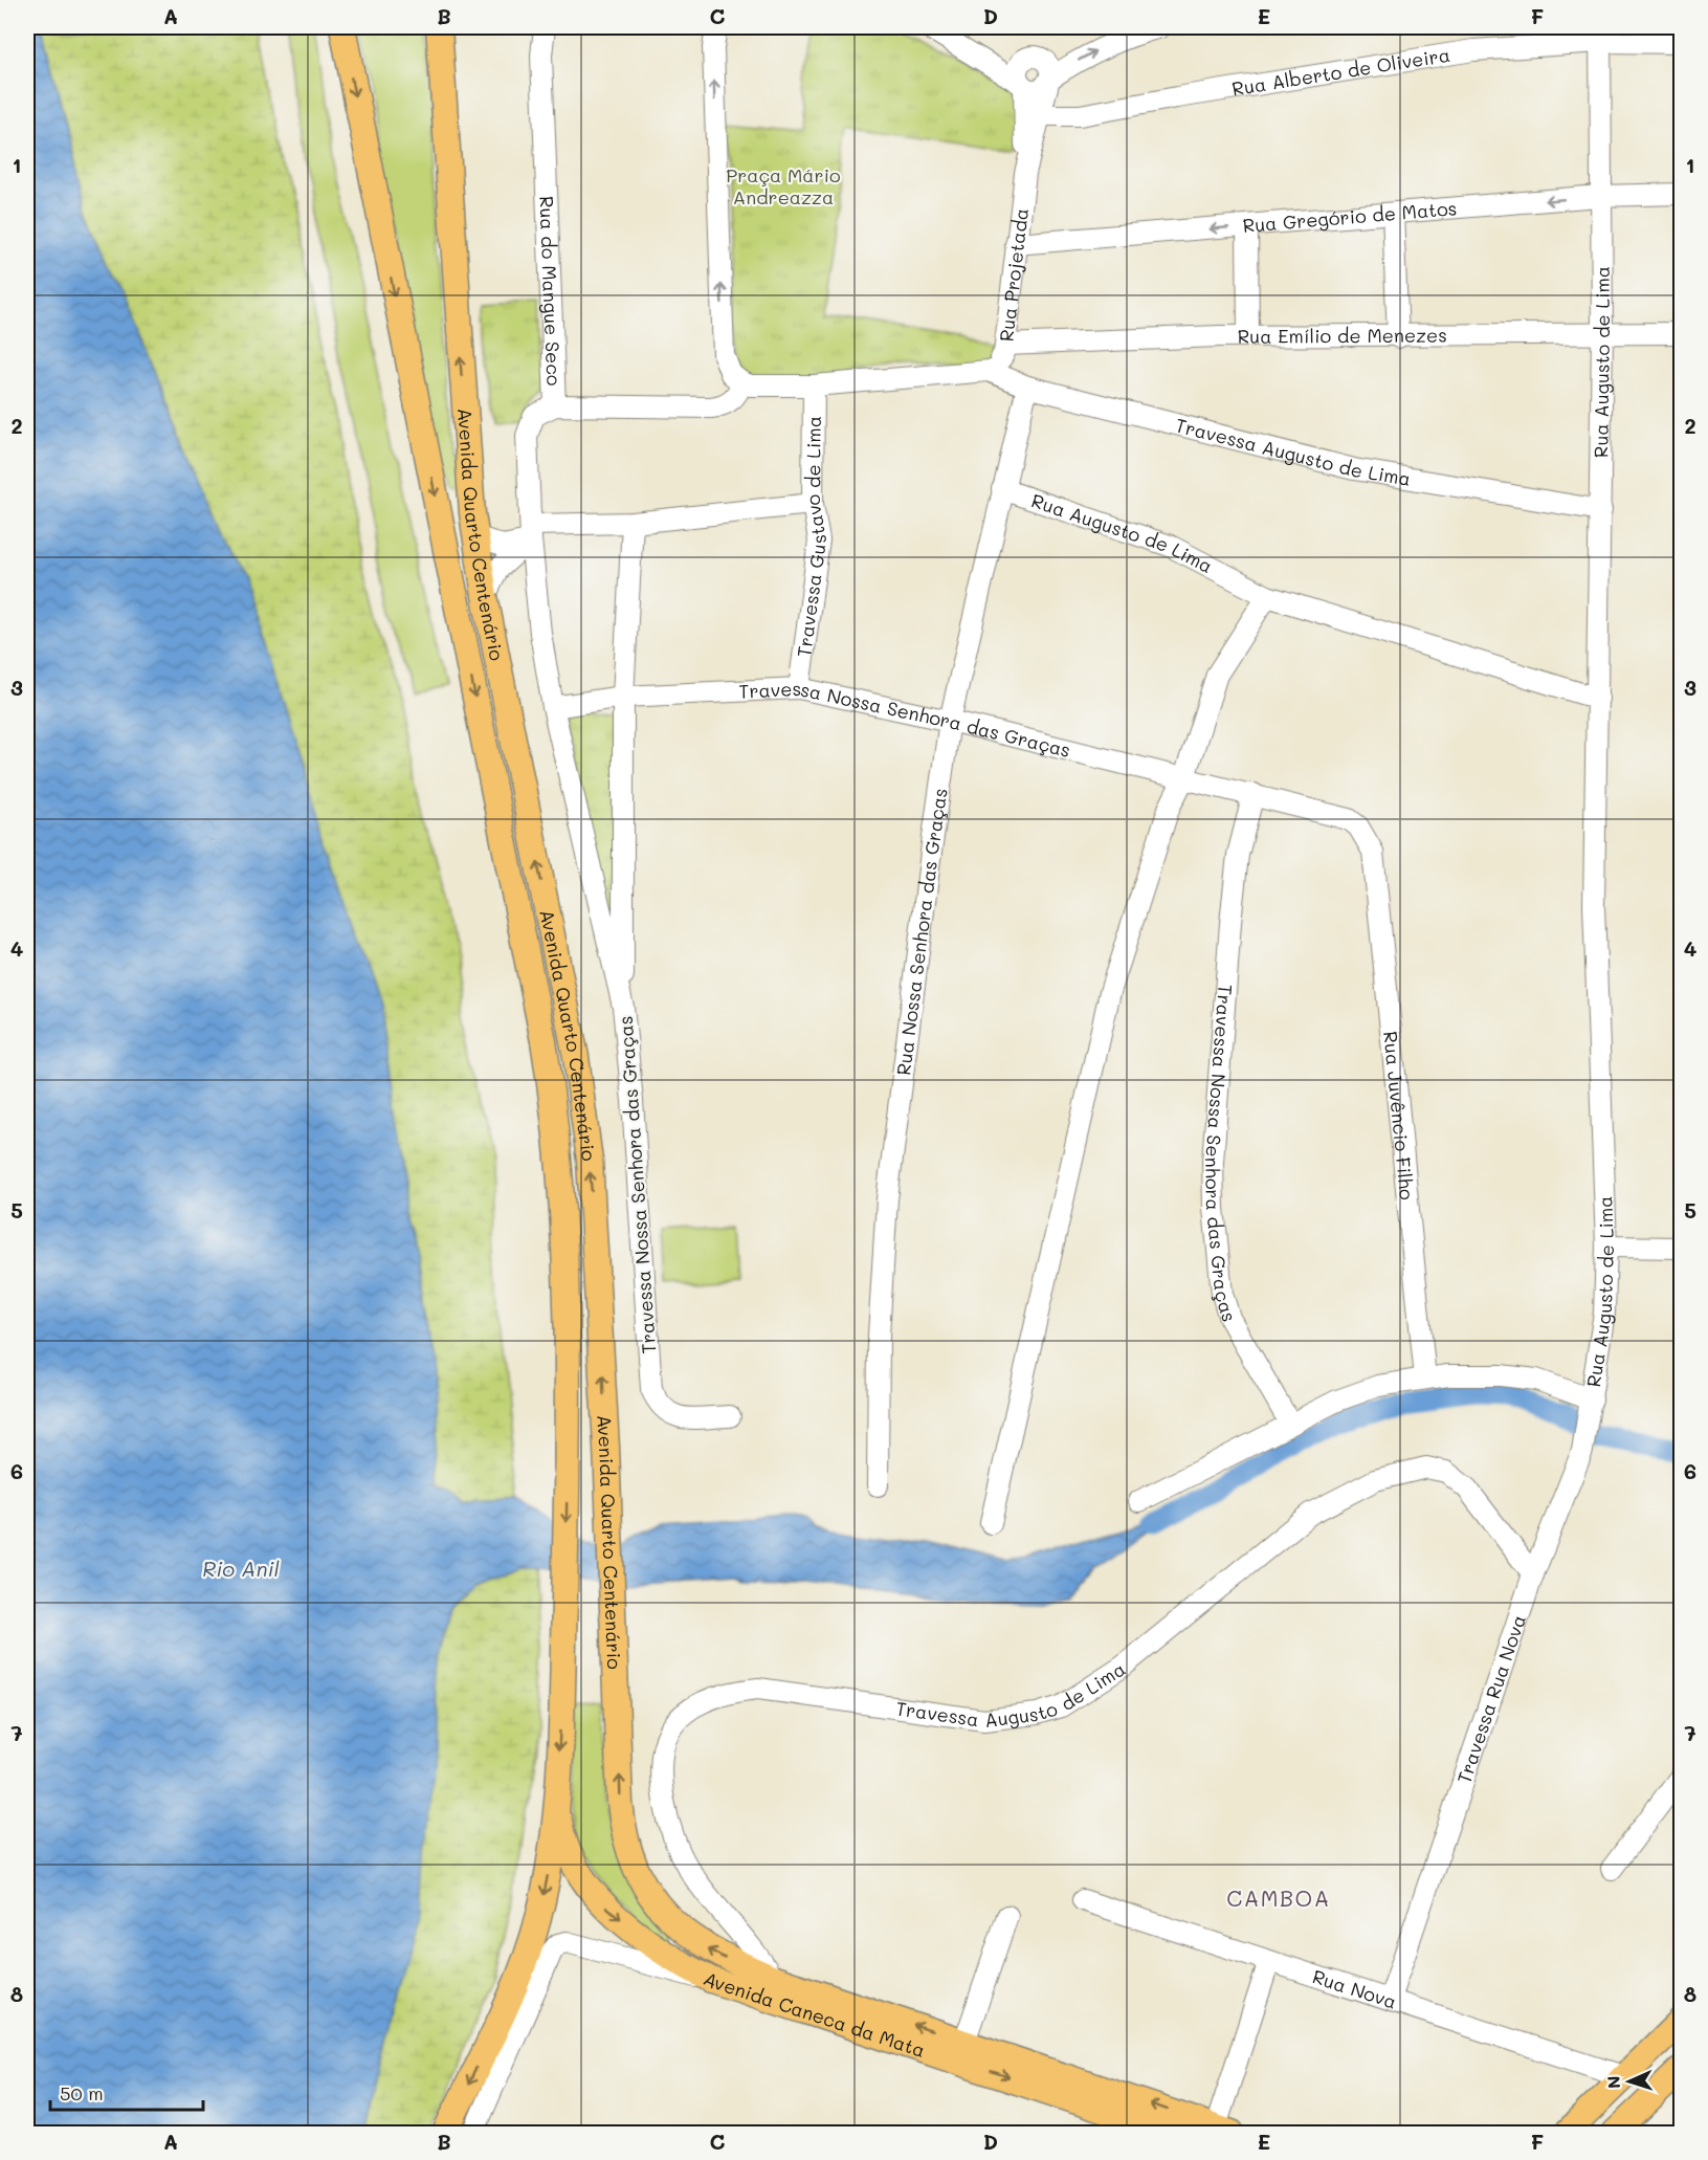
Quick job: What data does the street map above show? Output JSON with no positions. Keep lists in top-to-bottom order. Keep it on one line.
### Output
{"streets":{"main road":["Avenida Quarto Centenário","Avenida Caneca da Mata"],"street":["Rua Alberto de Oliveira","Rua Gregório de Matos","Rua Projetada","Rua do Mangue Seco","Rua Emílio de Menezes","Rua Augusto de Lima","Travessa Augusto de Lima","Travessa Gustavo de Lima","Travessa Nossa Senhora das Graças","Rua Nossa Senhora das Graças","Rua Juvêncio Filho","Travessa Rua Nova","Rua Nova"]},"crossings":[["Rua Alberto de Oliveira","Rua Projetada"],["Rua Alberto de Oliveira","Rua Augusto de Lima"],["Rua Gregório de Matos","Rua Projetada"],["Rua Gregório de Matos","Rua Augusto de Lima"],["Rua Projetada","Rua Emílio de Menezes"],["Rua Projetada","Travessa Augusto de Lima"],["Rua do Mangue Seco","Travessa Nossa Senhora das Graças"],["Rua Emílio de Menezes","Rua Augusto de Lima"],["Rua Augusto de Lima","Travessa Augusto de Lima"],["Rua Augusto de Lima","Travessa Nossa Senhora das Graças"],["Rua Augusto de Lima","Rua Nossa Senhora das Graças"],["Rua Augusto de Lima","Rua Juvêncio Filho"],["Rua Augusto de Lima","Travessa Rua Nova"],["Travessa Augusto de Lima","Avenida Quarto Centenário"],["Travessa Augusto de Lima","Rua Nossa Senhora das Graças"],["Travessa Augusto de Lima","Travessa Rua Nova"],["Travessa Augusto de Lima","Avenida Caneca da Mata"],["Avenida Quarto Centenário","Avenida Caneca da Mata"],["Travessa Gustavo de Lima","Travessa Nossa Senhora das Graças"],["Travessa Nossa Senhora das Graças","Rua Nossa Senhora das Graças"],["Travessa Nossa Senhora das Graças","Rua Juvêncio Filho"],["Travessa Rua Nova","Rua Nova"]],"one_way":["Rua Gregório de Matos"],"districts":["CAMBOA"],"water":["Rio Anil"],"parks":["Praça Mário Andreazza"],"scale_bar":"50 m","north":"left","grid":{"columns":["A","B","C","D","E","F"],"rows":["1","2","3","4","5","6","7","8"]}}
